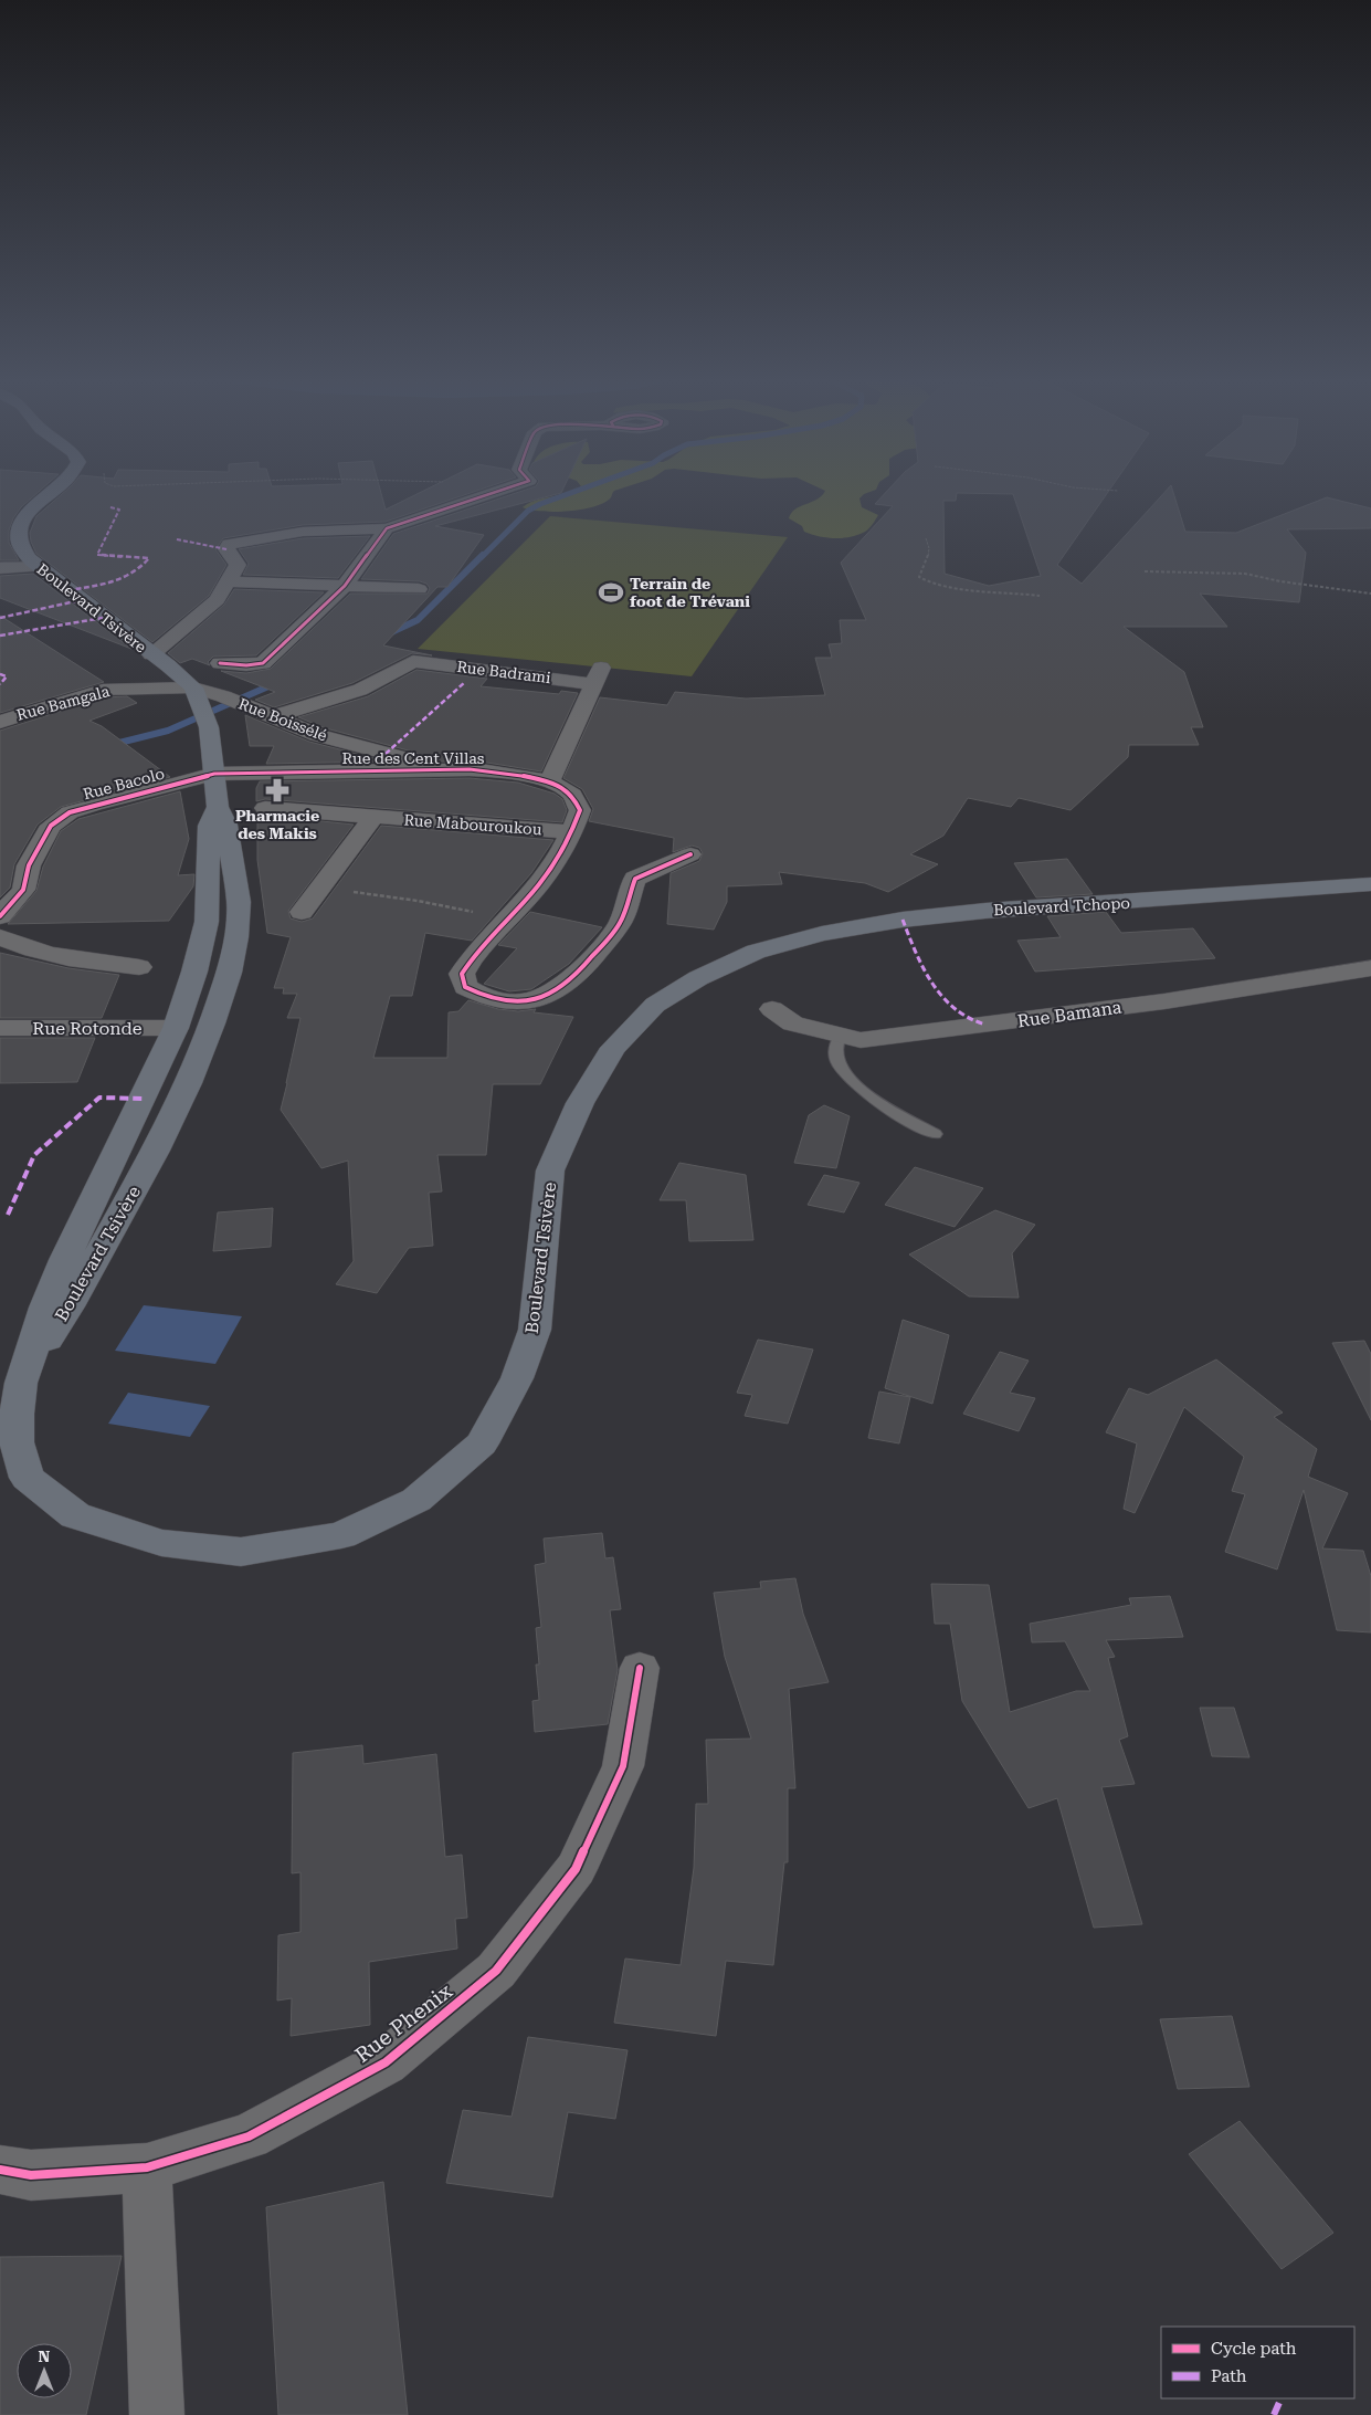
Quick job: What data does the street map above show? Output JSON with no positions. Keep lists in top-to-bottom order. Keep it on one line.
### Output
{"streets":{"main road":["Boulevard Tsivère","Boulevard Tchopo"],"street":["Rue Badrami","Rue Bamgala","Rue Boissélé","Rue des Cent Villas","Rue Bacolo","Rue Mabouroukou","Rue Bamana","Rue Rotonde","Rue Phenix"]},"crossings":[["Boulevard Tsivère","Rue Bamgala"],["Boulevard Tsivère","Rue Boissélé"],["Boulevard Tsivère","Rue des Cent Villas"],["Boulevard Tsivère","Rue Bacolo"],["Boulevard Tsivère","Boulevard Tchopo"],["Boulevard Tsivère","Rue Rotonde"],["Rue Badrami","Rue Boissélé"],["Rue Badrami","Rue des Cent Villas"],["Rue Bamgala","Rue Boissélé"],["Rue Boissélé","Rue des Cent Villas"],["Rue des Cent Villas","Rue Bacolo"],["Rue des Cent Villas","Rue Mabouroukou"]],"places":{"sports":["Terrain de foot de Trévani"],"pharmacy":["Pharmacie des Makis"]},"legend":["Cycle path","Path"],"north":"top"}
